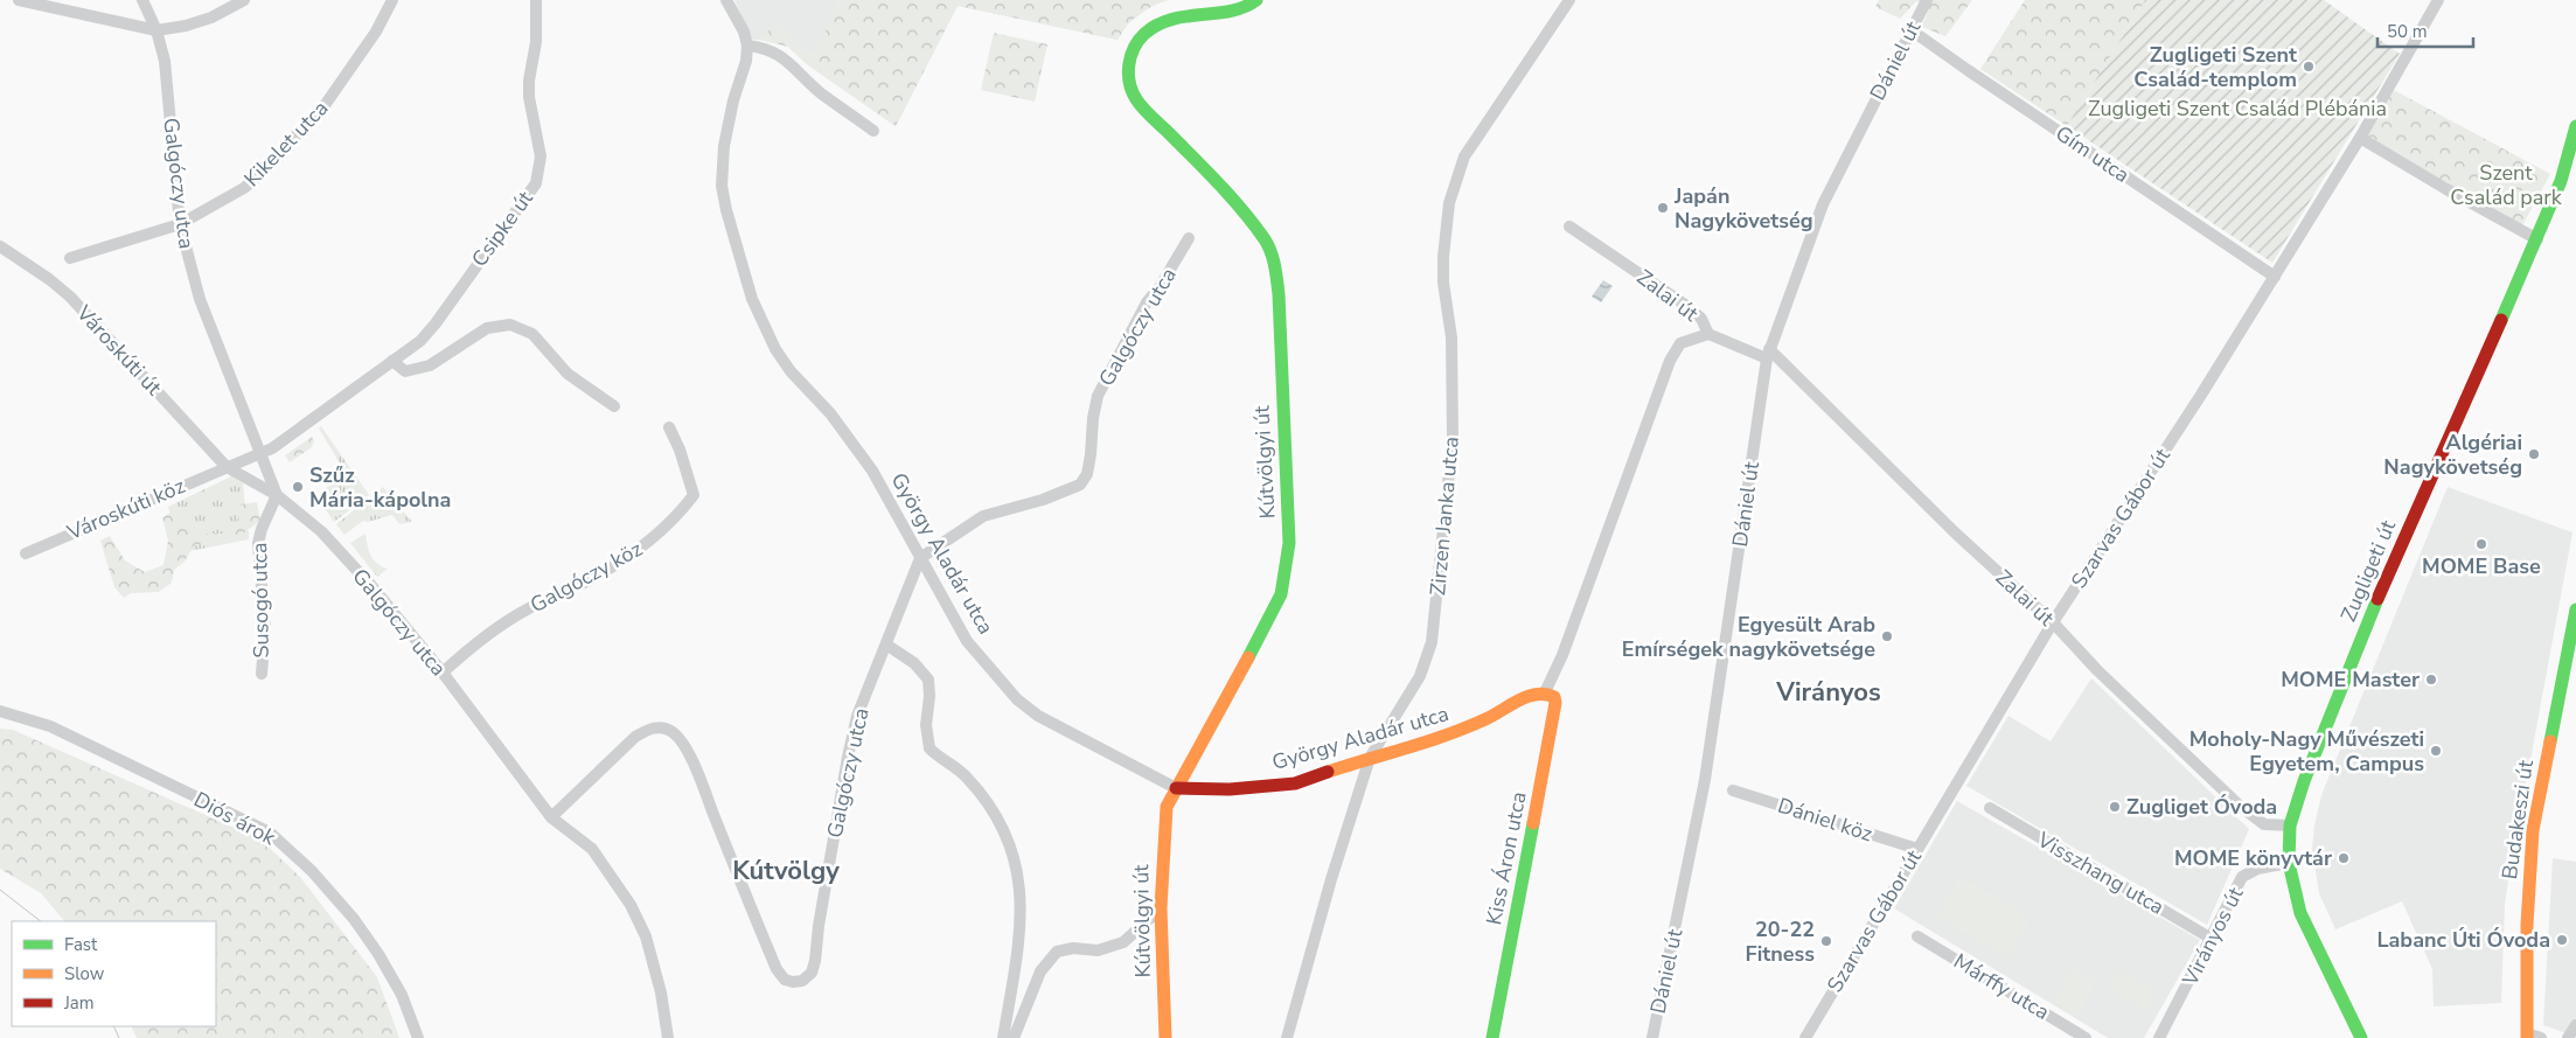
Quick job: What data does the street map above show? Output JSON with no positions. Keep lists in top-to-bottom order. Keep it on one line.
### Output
{"streets":{"street":["Dániel út","Kikelet utca","Gím utca","Galgóczy utca","Csipke út","Zalai út","Városkúti út","Kútvölgyi út","Városkúti köz","Zirzen Janka utca","Szarvas Gábor út","György Aladár utca","Zugligeti út","Galgóczy köz","Susogó utca","Diós árok","Dániel köz","Budakeszi út","Kiss Áron utca","Visszhang utca","Virányos út","Márffy utca"]},"crossings":[["Dániel út","Gím utca"],["Dániel út","Zalai út"],["Kikelet utca","Galgóczy utca"],["Gím utca","Szarvas Gábor út"],["Galgóczy utca","Csipke út"],["Galgóczy utca","Városkúti út"],["Galgóczy utca","Városkúti köz"],["Galgóczy utca","György Aladár utca"],["Galgóczy utca","Galgóczy köz"],["Galgóczy utca","Susogó utca"],["Csipke út","Városkúti köz"],["Zalai út","Szarvas Gábor út"],["Zalai út","Zugligeti út"],["Városkúti út","Városkúti köz"],["Városkúti út","Susogó utca"],["Kútvölgyi út","György Aladár utca"],["Zirzen Janka utca","György Aladár utca"],["Szarvas Gábor út","Dániel köz"],["György Aladár utca","Kiss Áron utca"],["Zugligeti út","Virányos út"],["Visszhang utca","Virányos út"]],"districts":["Virányos","Kútvölgy"],"parks":["Zugligeti Szent Család Plébánia","Szent Család park"],"places":["Zugligeti Szent Család-templom","Japán Nagykövetség","Algériai Nagykövetség","Szűz Mária-kápolna","MOME Base","Egyesült Arab Emírségek nagykövetsége","MOME Master","Moholy-Nagy Művészeti Egyetem, Campus","Zugliget Óvoda","MOME könyvtár","Labanc Úti Óvoda","20-22 Fitness"],"legend":["Fast","Slow","Jam"],"scale_bar":"50 m"}
